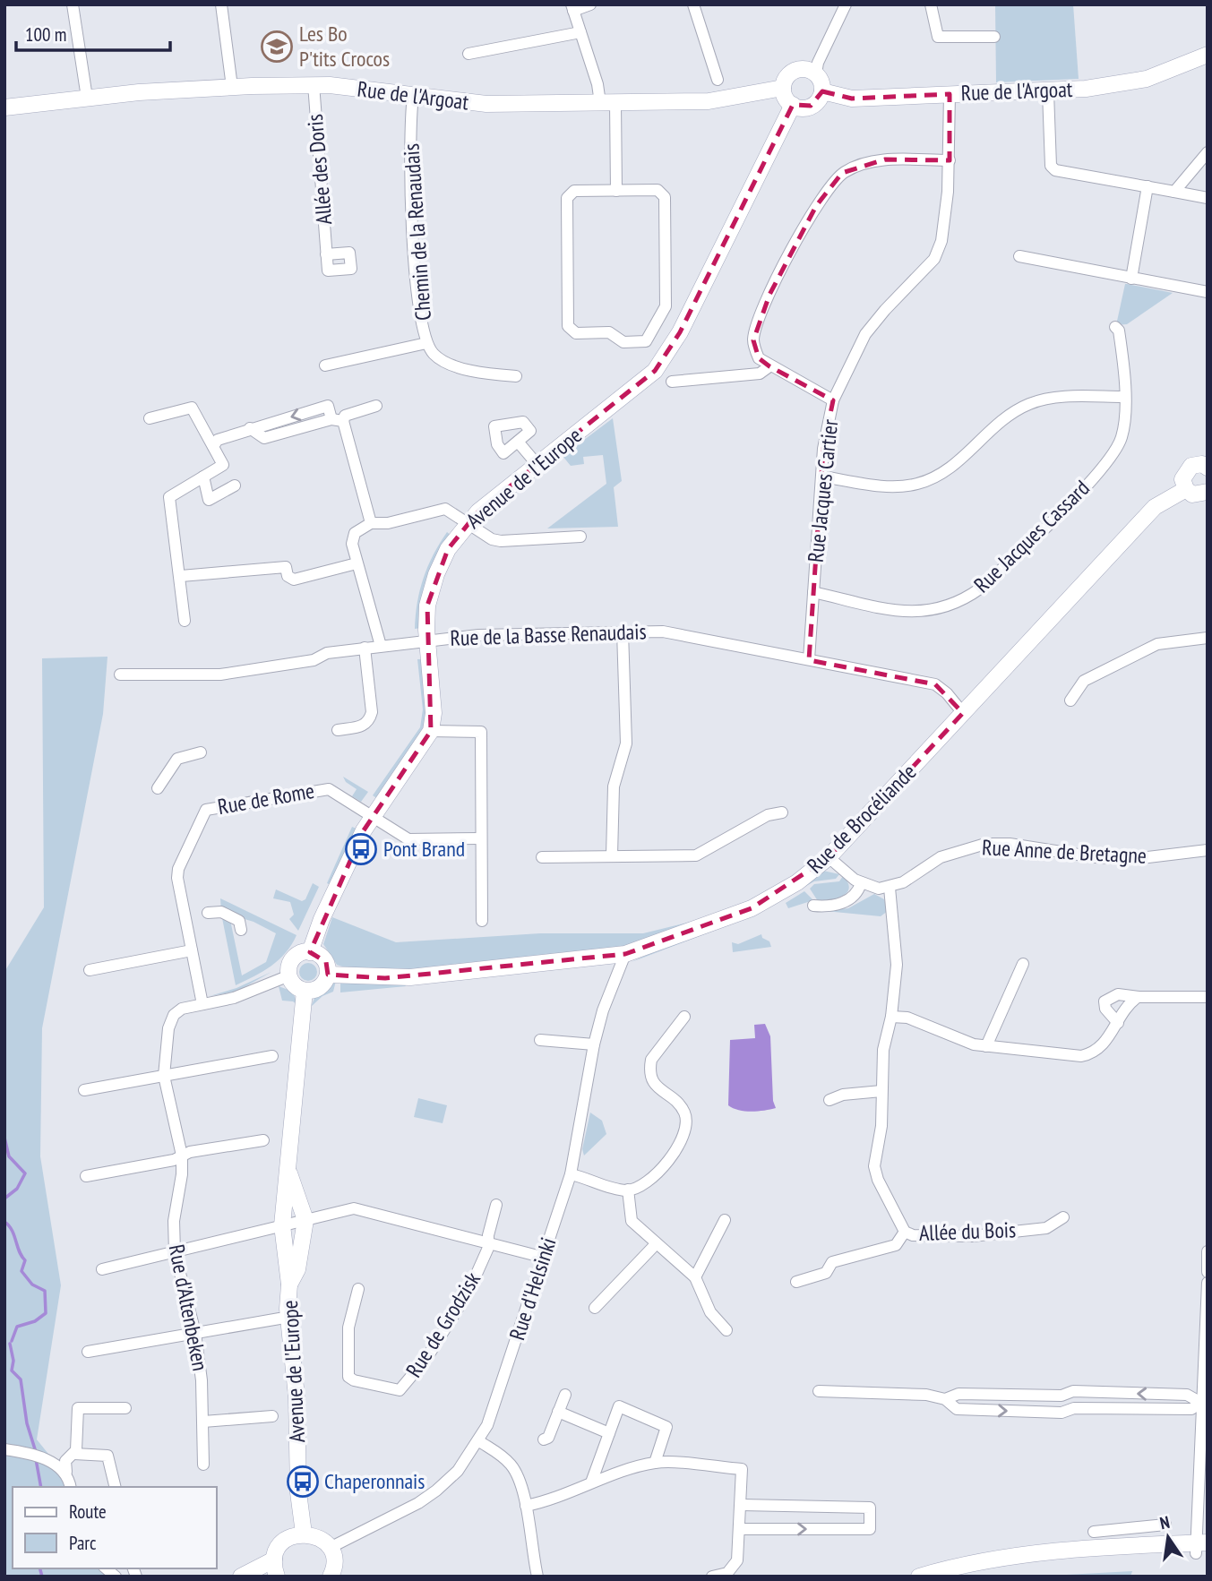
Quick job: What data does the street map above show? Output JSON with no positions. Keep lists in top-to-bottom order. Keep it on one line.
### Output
{"streets":{"street":["Rue de l'Argoat","Allée des Doris","Chemin de la Renaudais","Avenue de l'Europe","Rue Jacques Cartier","Rue Jacques Cassard","Rue de la Basse Renaudais","Rue de Rome","Rue de Brocéliande","Rue Anne de Bretagne","Allée du Bois","Rue d'Helsinki","Rue d'Altenbeken","Rue de Grodzisk"]},"crossings":[["Rue de l'Argoat","Allée des Doris"],["Rue de l'Argoat","Chemin de la Renaudais"],["Rue de l'Argoat","Avenue de l'Europe"],["Rue de l'Argoat","Rue Jacques Cartier"],["Avenue de l'Europe","Rue de la Basse Renaudais"],["Avenue de l'Europe","Rue de Brocéliande"],["Avenue de l'Europe","Rue d'Altenbeken"],["Rue Jacques Cartier","Rue Jacques Cassard"],["Rue Jacques Cartier","Rue de la Basse Renaudais"],["Rue de la Basse Renaudais","Rue de Brocéliande"],["Rue de Rome","Rue d'Altenbeken"],["Rue de Brocéliande","Rue d'Helsinki"],["Rue de Brocéliande","Rue d'Altenbeken"],["Rue Anne de Bretagne","Allée du Bois"]],"places":{"school or university":["Les Bo P'tits Crocos"],"bus stop":["Pont Brand","Chaperonnais"]},"legend":["Route","Parc"],"scale_bar":"100 m","north":"top"}
